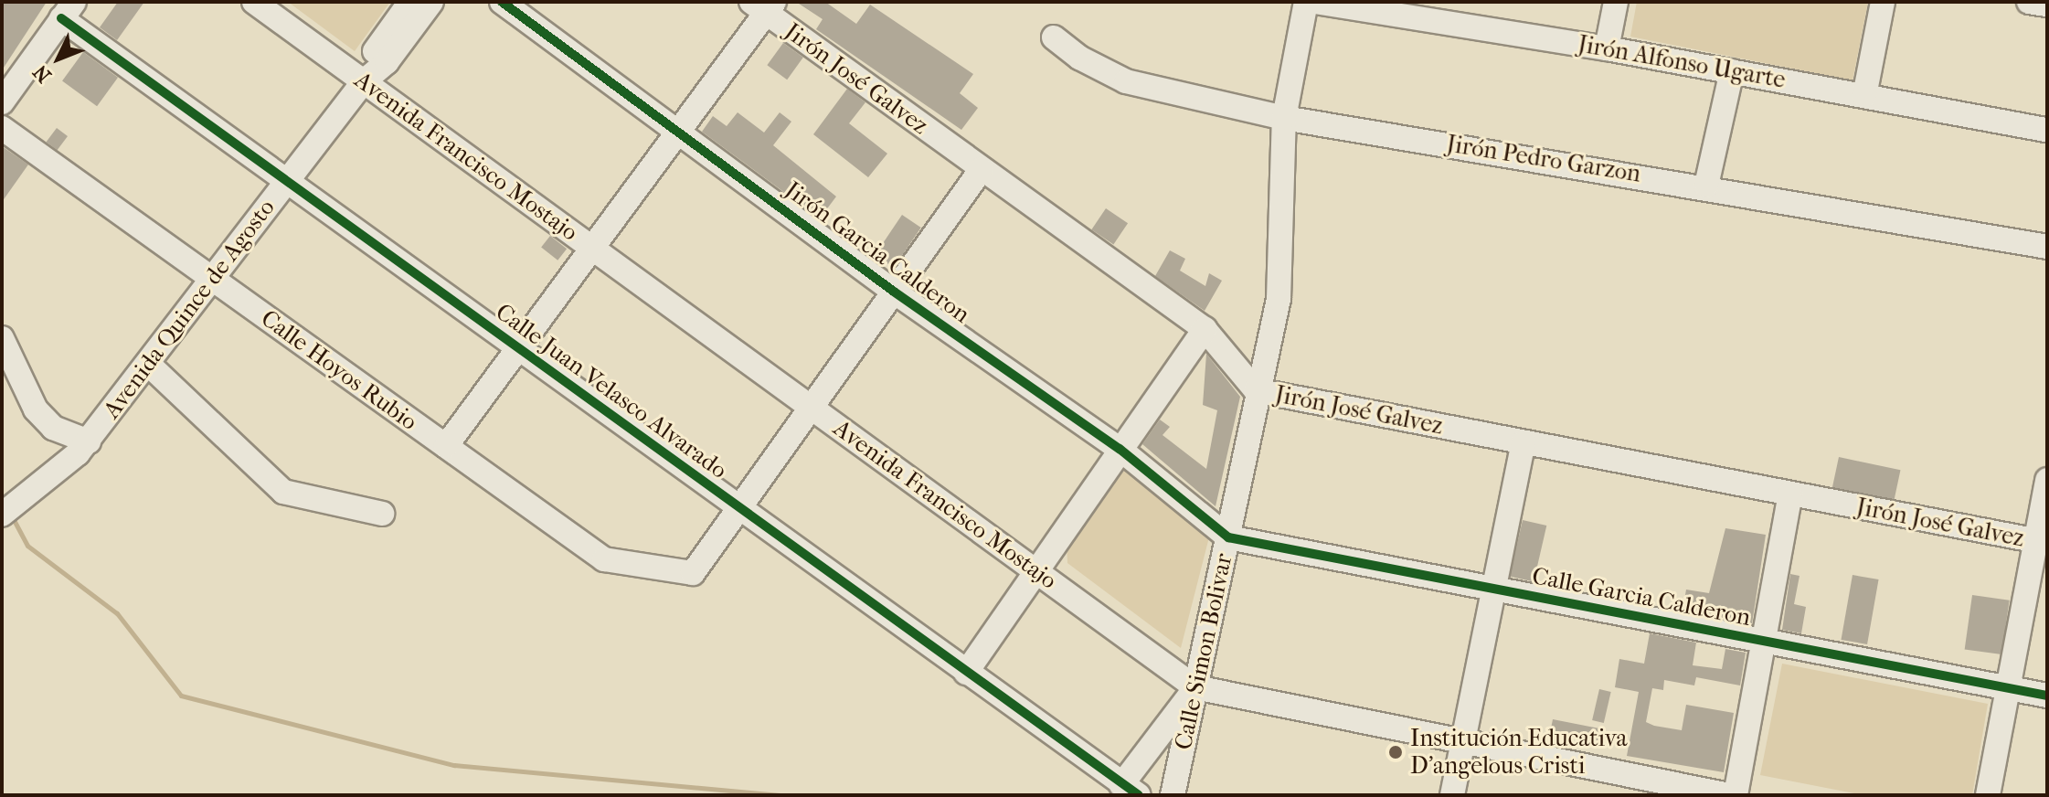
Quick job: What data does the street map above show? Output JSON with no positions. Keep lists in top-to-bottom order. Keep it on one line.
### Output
{"streets":{"street":["Jirón Alfonso Ugarte","Jirón José Galvez","Avenida Francisco Mostajo","Jirón Pedro Garzon","Jirón Garcia Calderon","Avenida Quince de Agosto","Calle Hoyos Rubio","Calle Juan Velasco Alvarado","Calle Garcia Calderon","Calle Simon Bolivar"]},"crossings":[["Jirón José Galvez","Calle Simon Bolivar"],["Avenida Francisco Mostajo","Avenida Quince de Agosto"],["Avenida Francisco Mostajo","Calle Simon Bolivar"],["Jirón Pedro Garzon","Calle Simon Bolivar"],["Jirón Garcia Calderon","Calle Garcia Calderon"],["Jirón Garcia Calderon","Calle Simon Bolivar"],["Avenida Quince de Agosto","Calle Hoyos Rubio"],["Avenida Quince de Agosto","Calle Juan Velasco Alvarado"],["Calle Hoyos Rubio","Calle Juan Velasco Alvarado"],["Calle Garcia Calderon","Calle Simon Bolivar"]],"places":["Institución Educativa D'angelous Cristi"],"north":"bottom left"}
